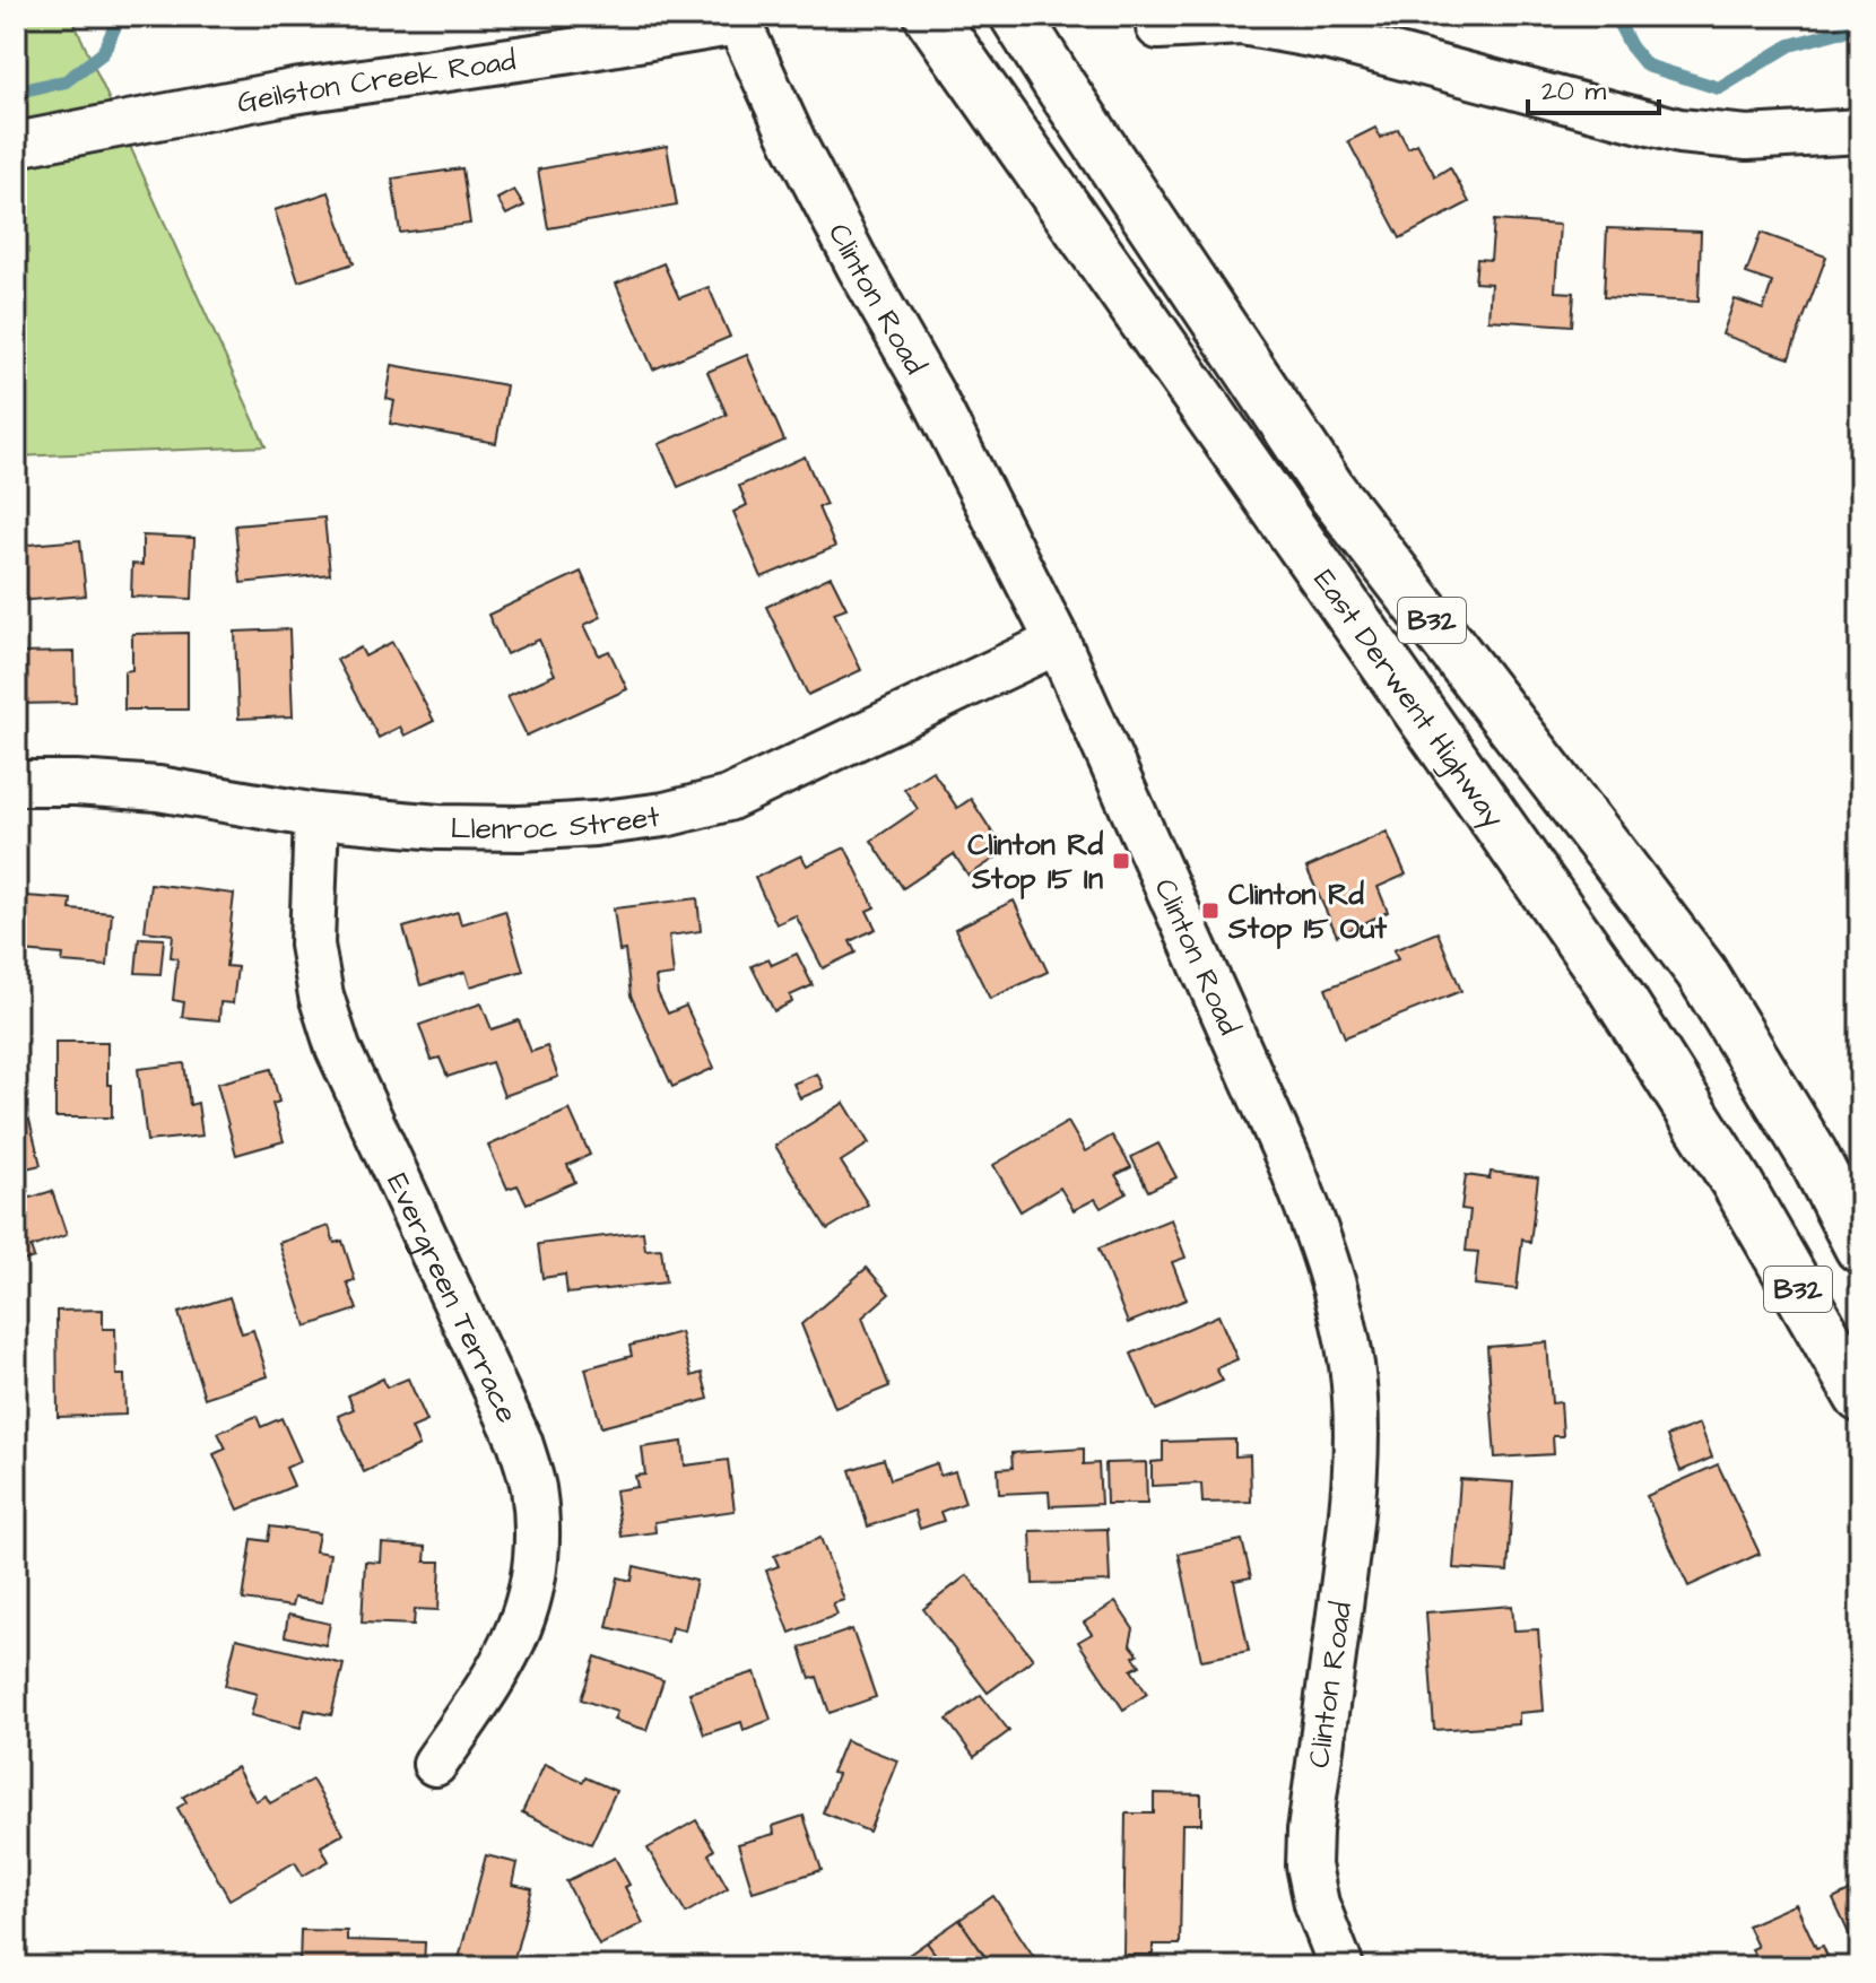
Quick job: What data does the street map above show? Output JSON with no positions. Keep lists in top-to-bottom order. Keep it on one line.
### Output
{"streets":{"main road":["B32","East Derwent Highway"],"street":["Geilston Creek Road","Clinton Road","Llenroc Street","Evergreen Terrace"]},"crossings":[["Geilston Creek Road","Clinton Road"],["Clinton Road","Llenroc Street"],["Llenroc Street","Evergreen Terrace"]],"places":{"transit":["Clinton Rd Stop 15 In","Clinton Rd Stop 15 Out"]},"scale_bar":"20 m"}
